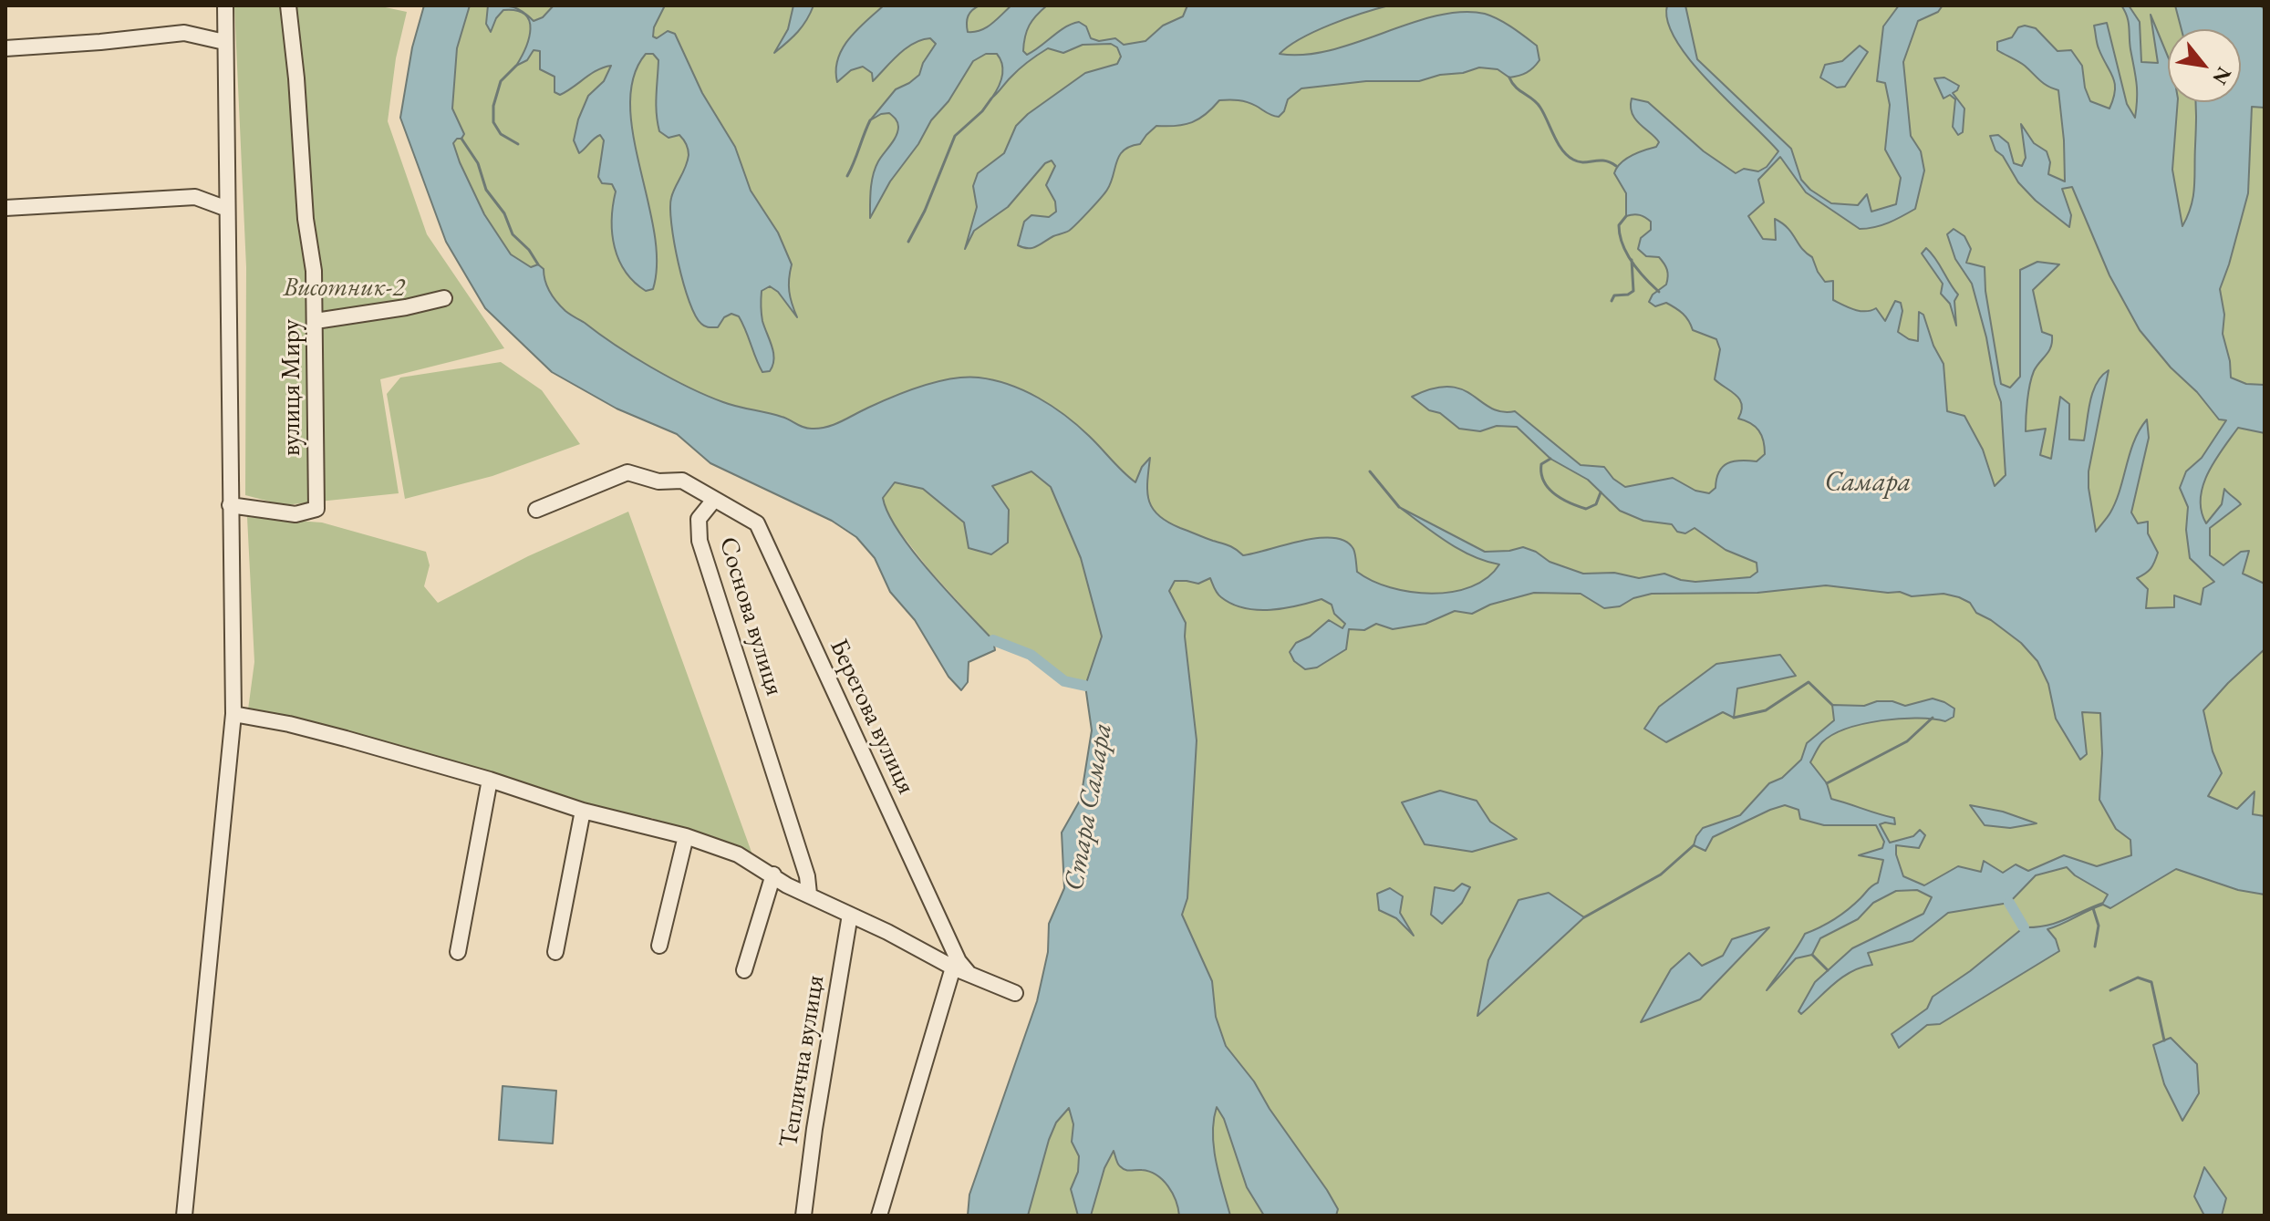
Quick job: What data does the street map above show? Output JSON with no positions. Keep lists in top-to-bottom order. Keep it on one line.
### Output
{"streets":{"street":["вулиця Миру","Соснова вулиця","Берегова вулиця","Теплична вулиця"]},"crossings":[["Соснова вулиця","Берегова вулиця"]],"water":["Самара","Стара Самара"],"parks":["Висотник-2"],"north":"bottom right"}
